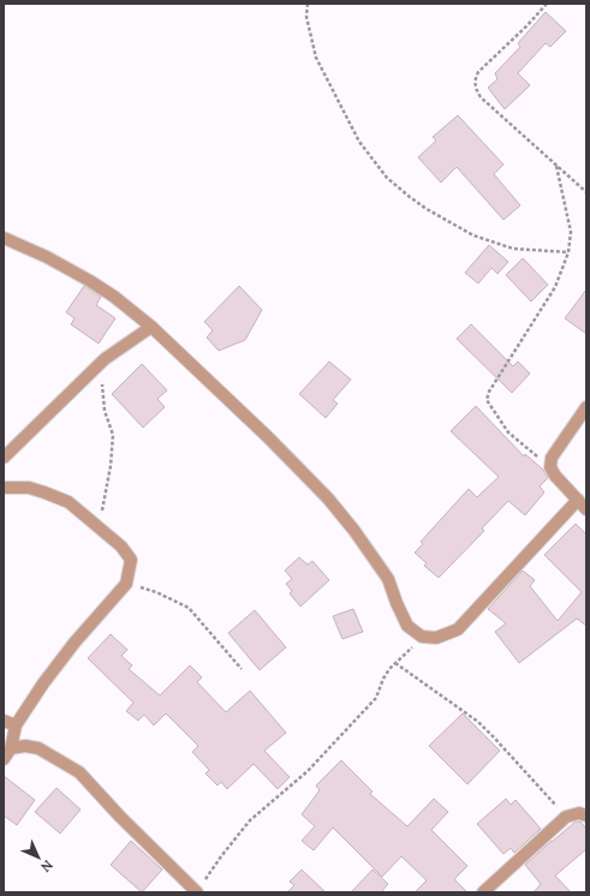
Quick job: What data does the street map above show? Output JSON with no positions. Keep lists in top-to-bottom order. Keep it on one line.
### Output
{"north":"bottom right"}
